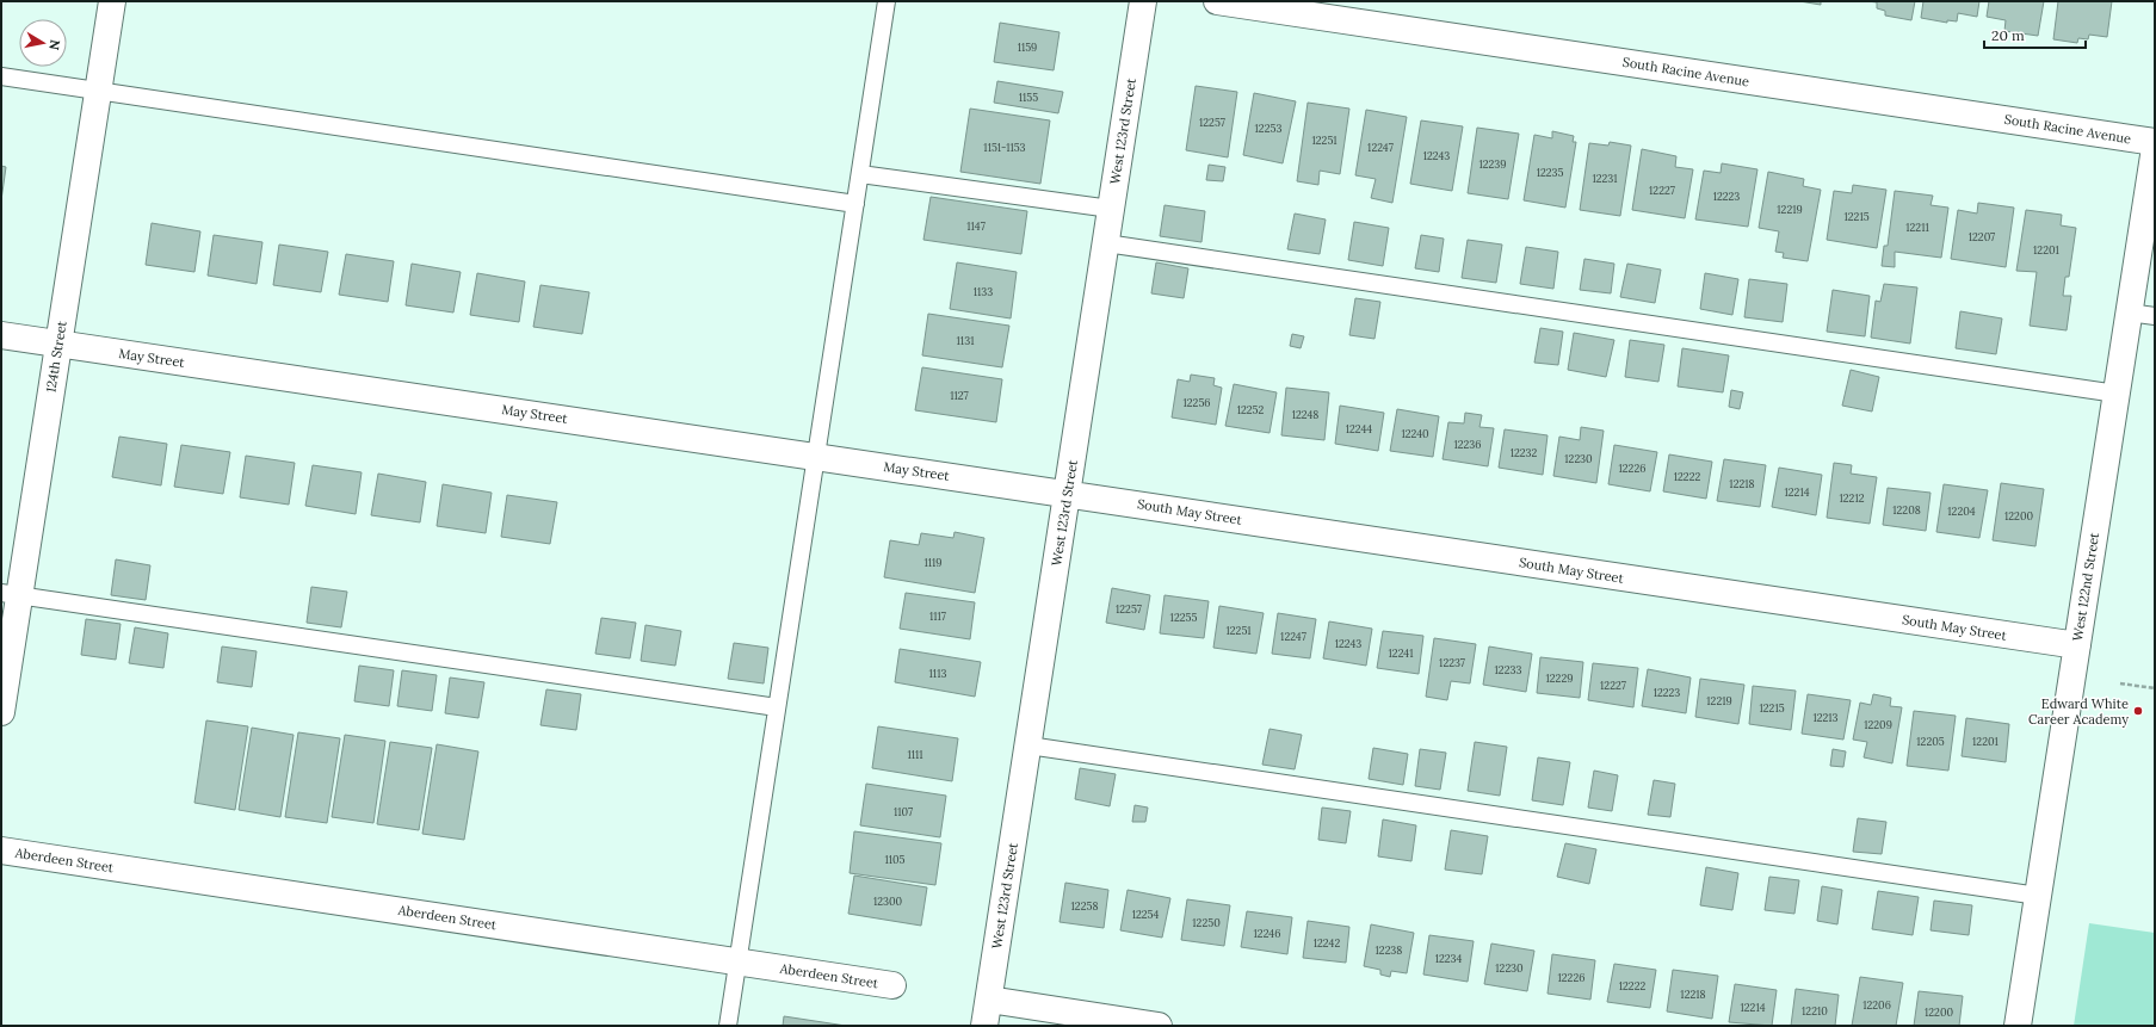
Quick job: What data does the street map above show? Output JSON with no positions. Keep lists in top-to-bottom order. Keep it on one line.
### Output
{"streets":{"street":["South Racine Avenue","West 123rd Street","124th Street","May Street","South May Street","West 122nd Street","Aberdeen Street"]},"crossings":[["West 123rd Street","May Street"],["West 123rd Street","South May Street"],["124th Street","May Street"],["May Street","South May Street"],["South May Street","West 122nd Street"]],"places":["Edward White Career Academy"],"house_numbers":["1159","1155","12257","12253","12251","1151-1153","12247","12243","12239","12235","12231","12227","12223","12219","12215","1147","12211","12207","12201","1133","1131","1127","12256","12252","12248","12244","12240","12236","12232","12230","12226","12222","12218","12214","12212","12208","12204","12200","1119","12257","1117","12255","12251","12247","12243","12241","12237","12233","1113","12229","12227","12223","12219","12215","12213","12209","12205","12201","1111","1107","1105","12300","12258","12254","12250","12246","12242","12238","12234","12230","12226","12222","12218","12206","12214","12210","12200"],"scale_bar":"20 m","north":"right"}
